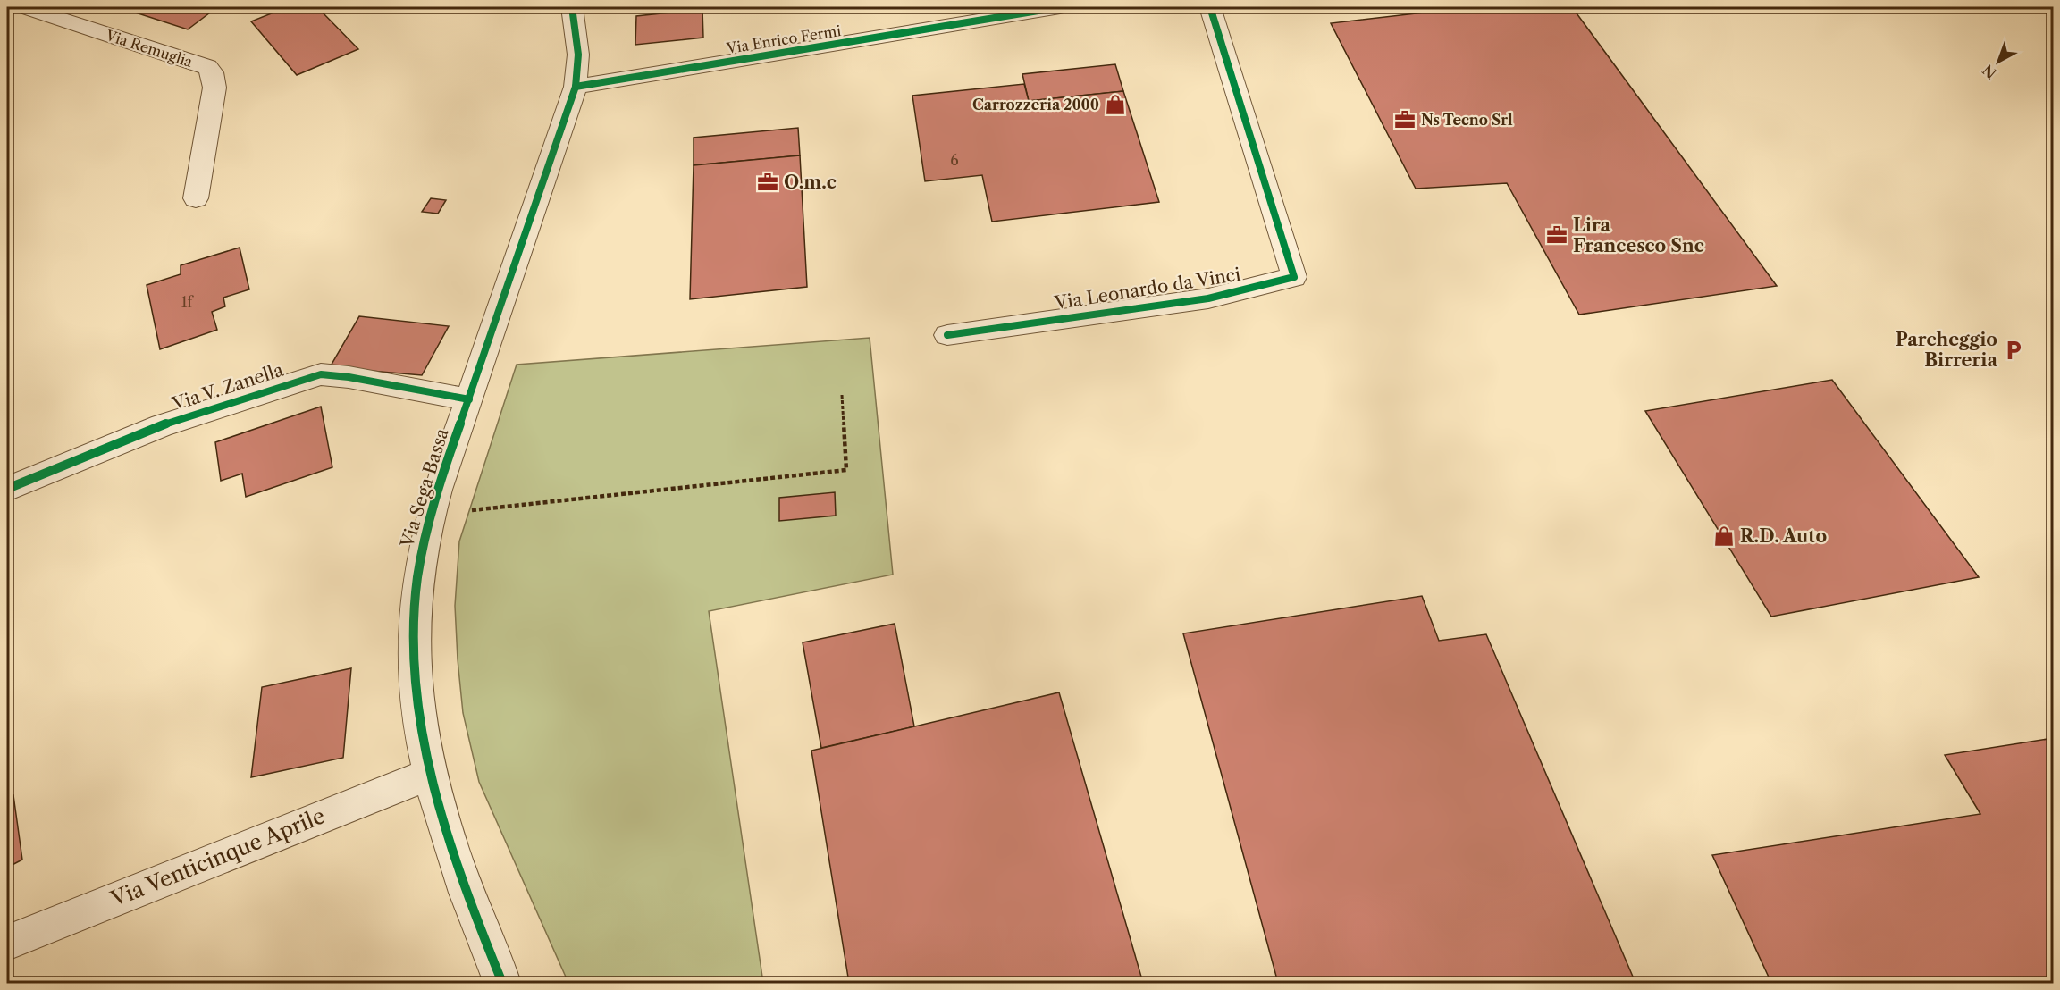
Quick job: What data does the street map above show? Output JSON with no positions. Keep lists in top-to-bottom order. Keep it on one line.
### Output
{"streets":{"street":["Via Enrico Fermi","Via Remuglia","Via Leonardo da Vinci","Via V. Zanella","Via Sega Bassa","Via Venticinque Aprile"]},"crossings":[["Via Enrico Fermi","Via Sega Bassa"],["Via V. Zanella","Via Sega Bassa"],["Via Sega Bassa","Via Venticinque Aprile"]],"places":{"shop":["Carrozzeria 2000","R.D. Auto"],"office":["Ns Tecno Srl","O.m.c","Lira Francesco Snc"],"parking":["Parcheggio Birreria"]},"house_numbers":["6","1f"],"north":"bottom left"}
